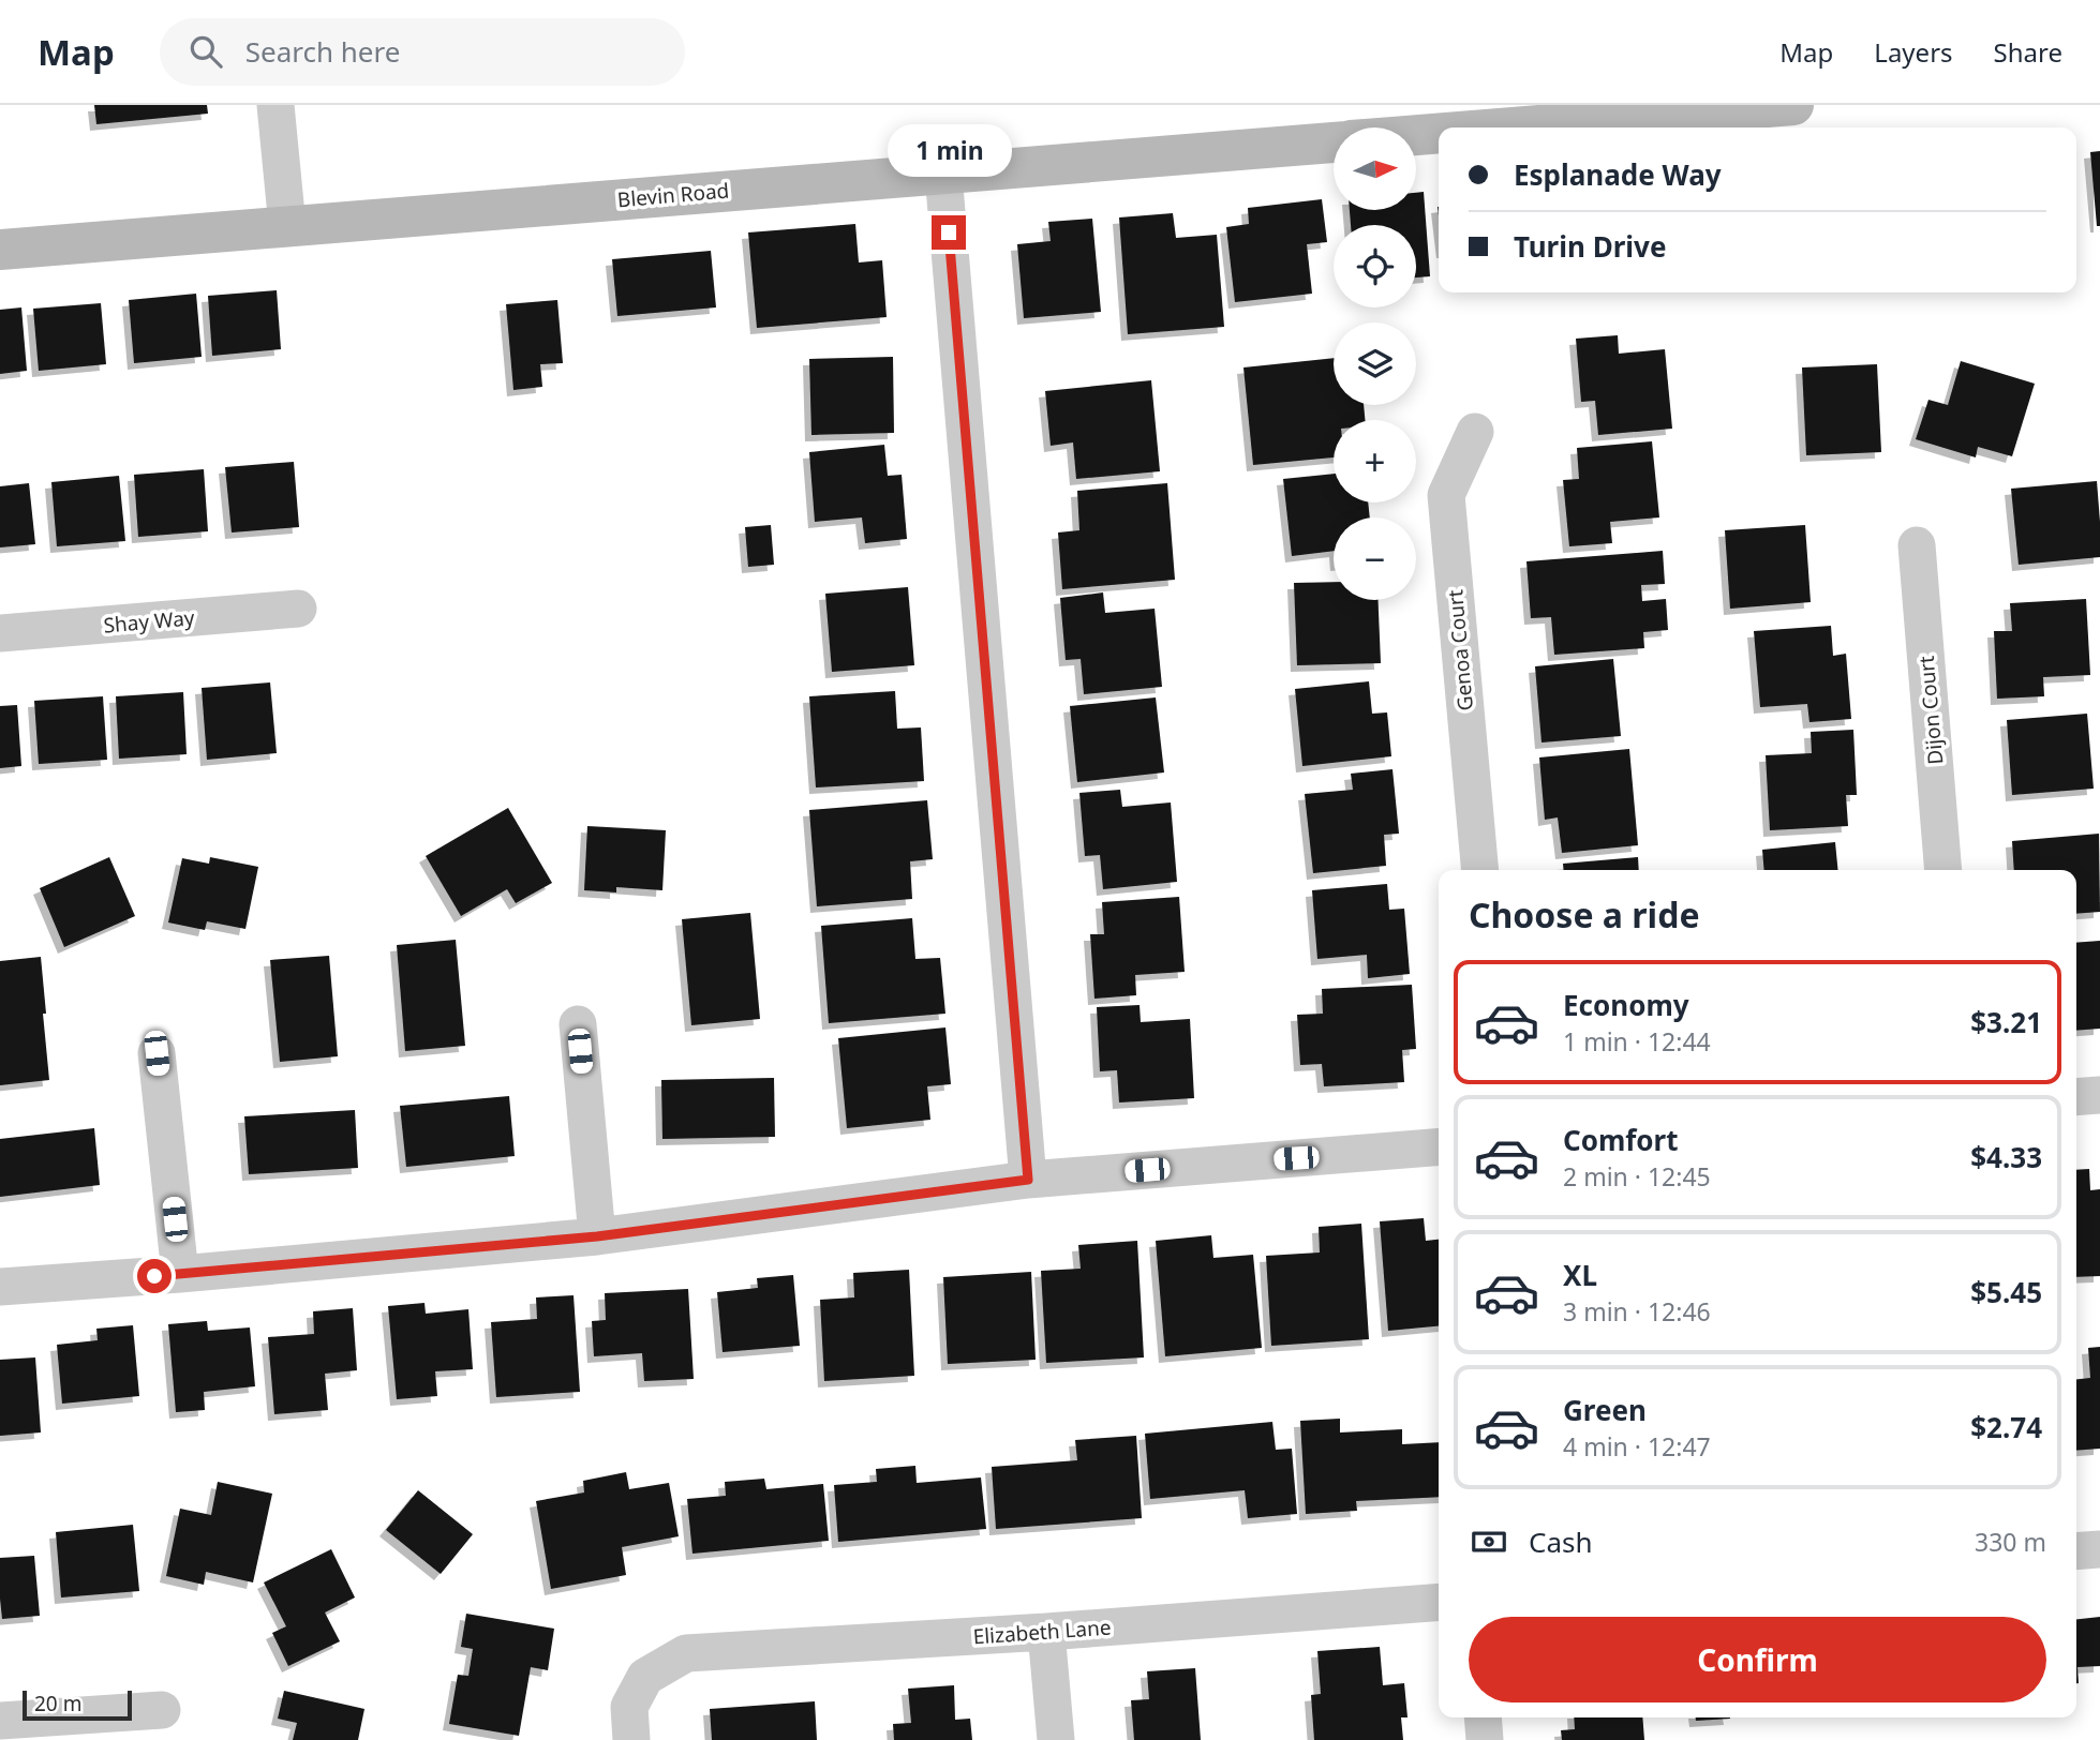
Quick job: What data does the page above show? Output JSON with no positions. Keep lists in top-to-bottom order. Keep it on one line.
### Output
{"streets":{"street":["Blevin Road","Shay Way","Genoa Court","Dijon Court","Elizabeth Lane"]},"scale_bar":"20 m","north":"right","page":{"header":"Map","search":"Search here","nav":["Map","Layers","Share"],"bubble":"1 min","map_buttons":["+","−"],"banner":["Esplanade Way","Turin Drive"],"heading":"Choose a ride","list":[{"name":"Economy","note":"1 min · 12:44","value":"$3.21"},{"name":"Comfort","note":"2 min · 12:45","value":"$4.33"},{"name":"XL","note":"3 min · 12:46","value":"$5.45"},{"name":"Green","note":"4 min · 12:47","value":"$2.74"}],"pay":["Cash","330 m"],"buttons":"Confirm","scale":"20 m"}}
